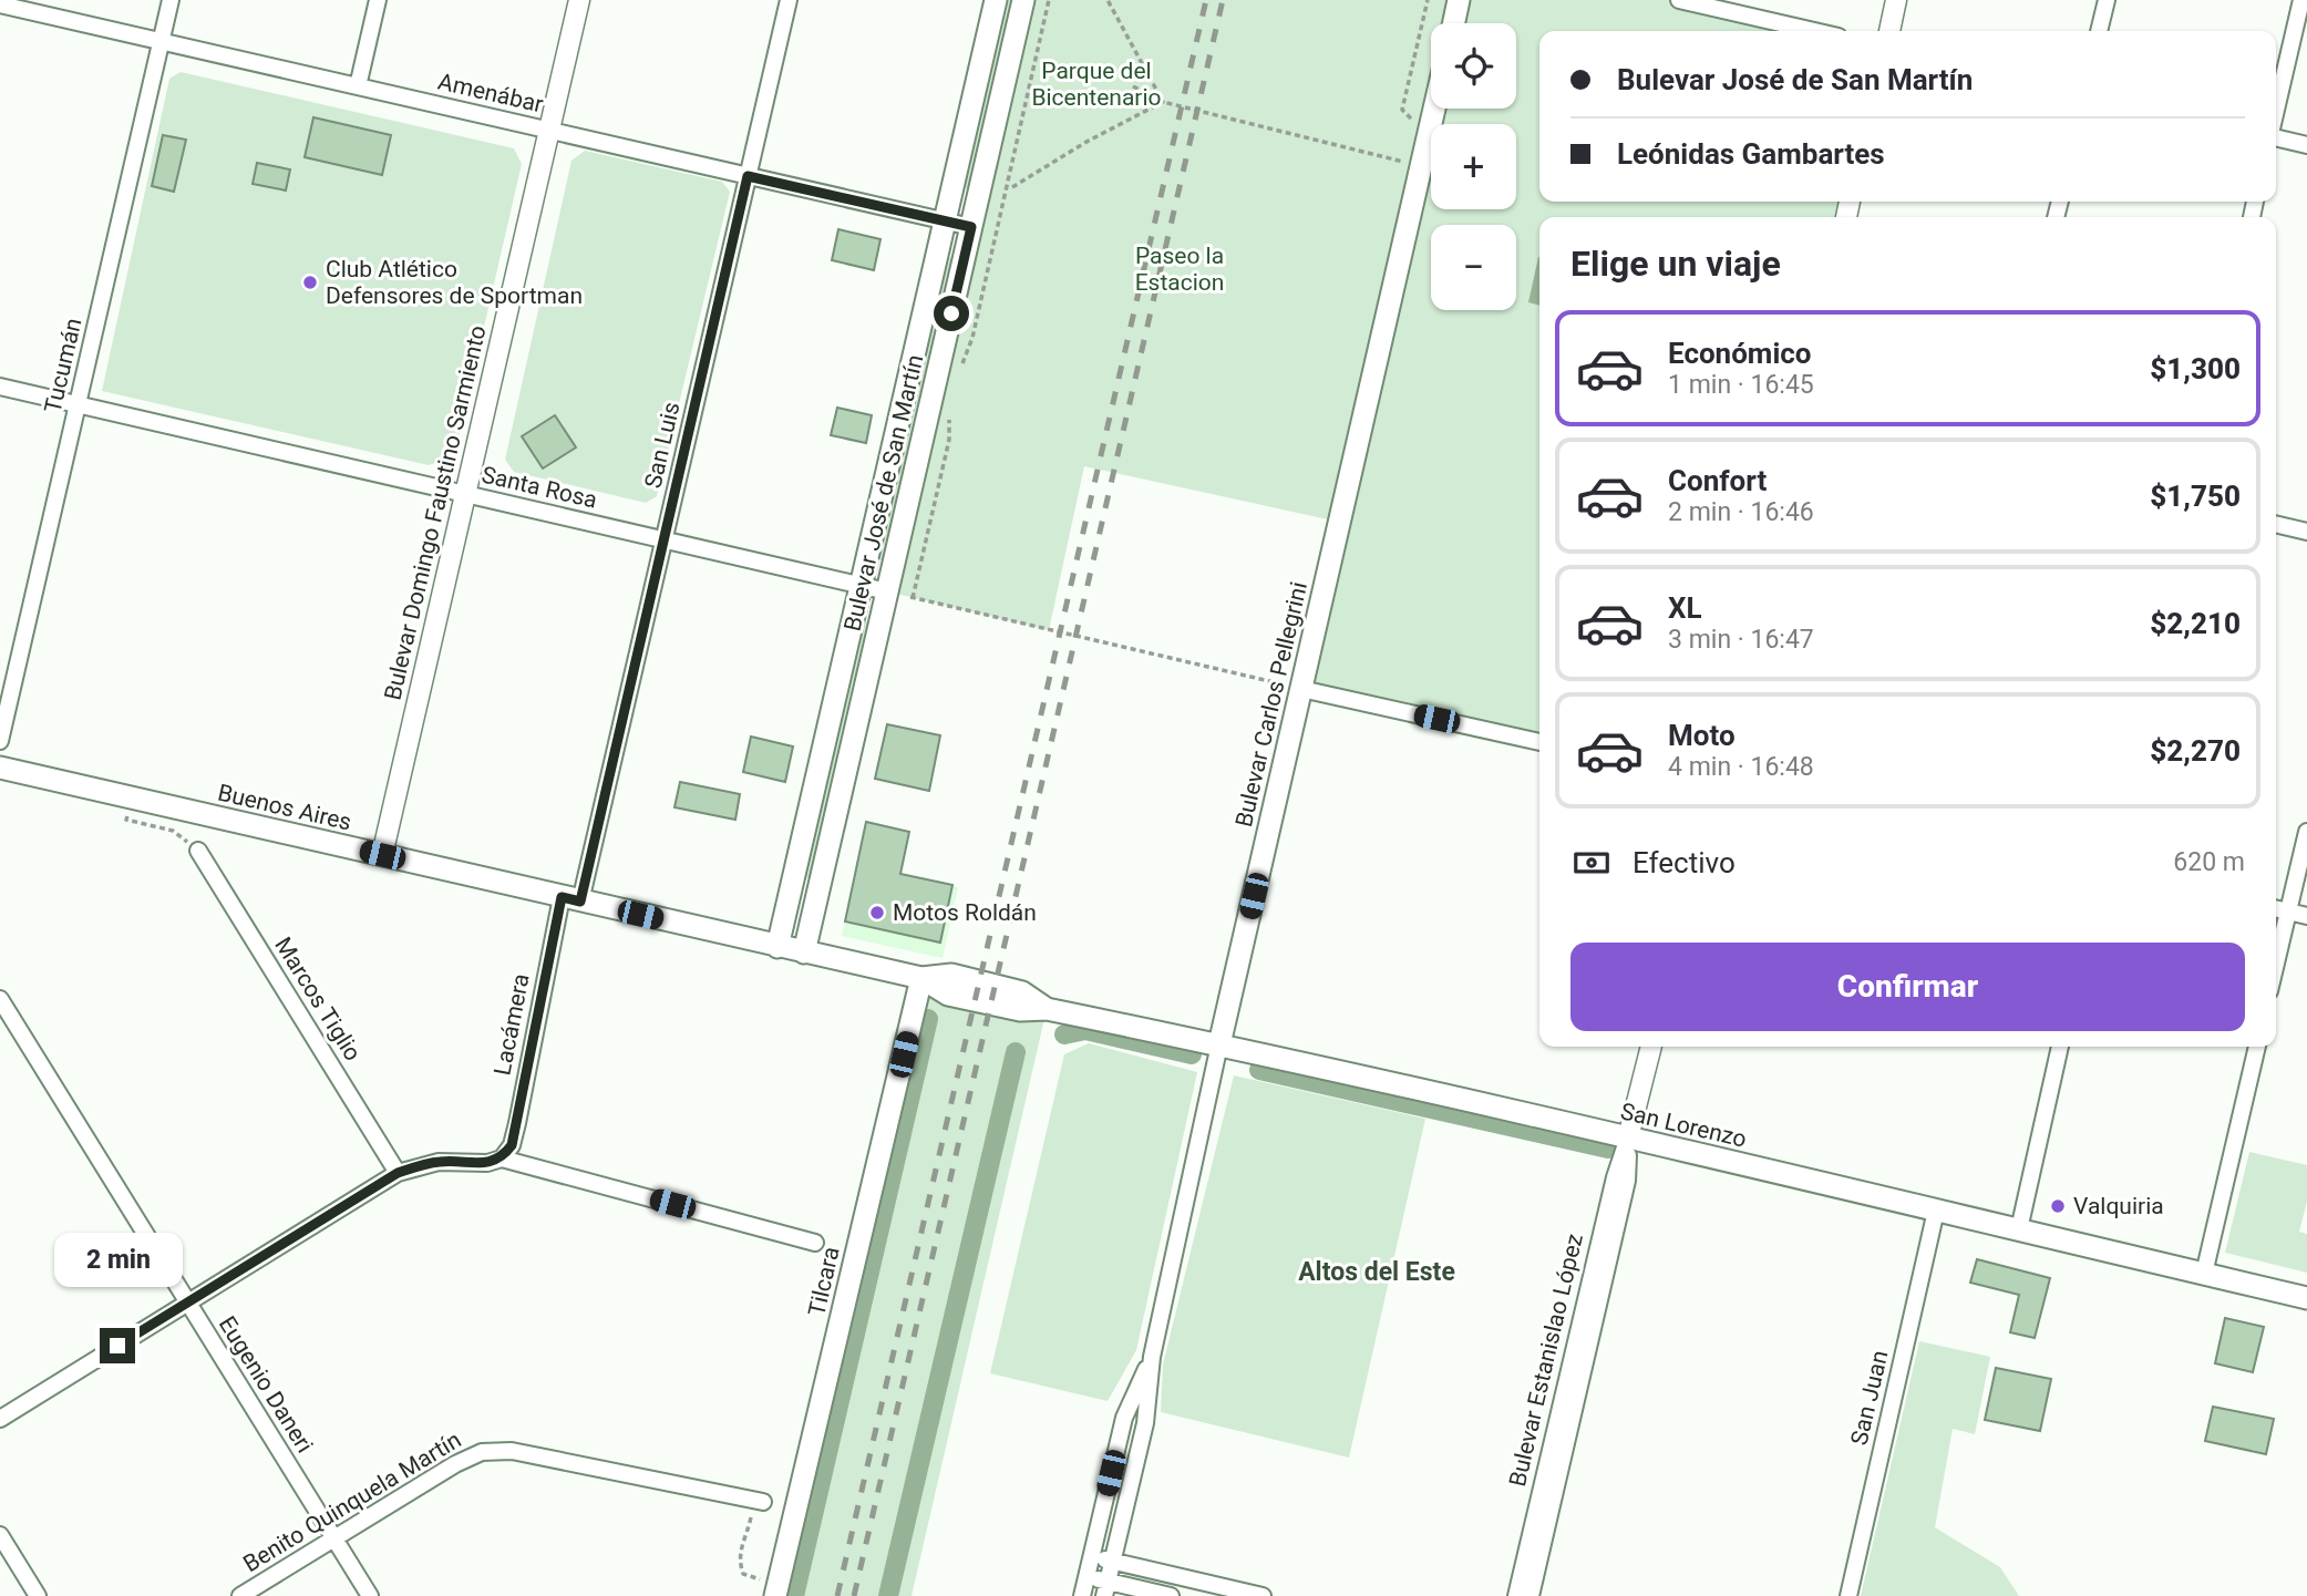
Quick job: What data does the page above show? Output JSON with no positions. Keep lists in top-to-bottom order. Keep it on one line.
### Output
{"streets":{"main road":["Bulevar José de San Martín","Bulevar Carlos Pellegrini","Buenos Aires","San Lorenzo","Tilcara"],"street":["Amenábar","Tucumán","San Luis","Santa Rosa","Bulevar Domingo Faustino Sarmiento","Marcos Tiglio","Lacámera","Bulevar Estanislao López","Eugenio Daneri","San Juan","Benito Quinquela Martín"]},"crossings":[["Amenábar","Tucumán"],["Amenábar","San Luis"],["Amenábar","Bulevar José de San Martín"],["Amenábar","Bulevar Domingo Faustino Sarmiento"],["Tucumán","Santa Rosa"],["San Luis","Santa Rosa"],["San Luis","Buenos Aires"],["San Luis","Lacámera"],["Santa Rosa","Bulevar José de San Martín"],["Santa Rosa","Bulevar Domingo Faustino Sarmiento"],["Bulevar José de San Martín","Buenos Aires"],["Bulevar Domingo Faustino Sarmiento","Buenos Aires"],["Bulevar Carlos Pellegrini","San Lorenzo"],["Buenos Aires","Lacámera"],["Buenos Aires","San Lorenzo"],["Buenos Aires","Tilcara"],["San Lorenzo","Bulevar Estanislao López"],["San Lorenzo","San Juan"],["Eugenio Daneri","Benito Quinquela Martín"]],"districts":["Altos del Este"],"parks":["Parque del Bicentenario","Paseo la Estacion"],"places":["Club Atlético Defensores de Sportman","Motos Roldán","Valquiria"],"page":{"map_buttons":["+","−"],"banner":["Bulevar José de San Martín","Leónidas Gambartes"],"heading":"Elige un viaje","list":[{"name":"Económico","note":"1 min · 16:45","value":"$1,300"},{"name":"Confort","note":"2 min · 16:46","value":"$1,750"},{"name":"XL","note":"3 min · 16:47","value":"$2,210"},{"name":"Moto","note":"4 min · 16:48","value":"$2,270"}],"pay":["Efectivo","620 m"],"buttons":"Confirmar","bubble":"2 min"}}
